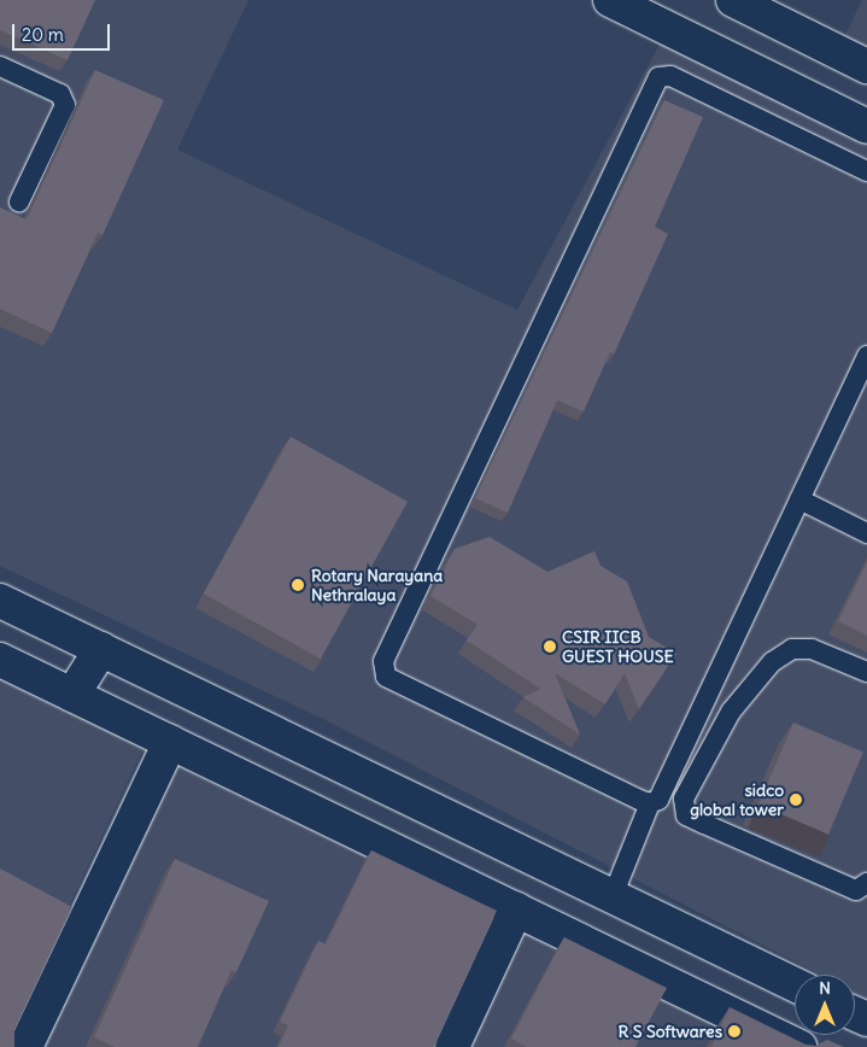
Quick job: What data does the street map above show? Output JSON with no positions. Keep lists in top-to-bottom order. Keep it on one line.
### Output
{"places":["Rotary Narayana Nethralaya","CSIR IICB GUEST HOUSE","sidco global tower","R S Softwares"],"scale_bar":"20 m","north":"top"}
